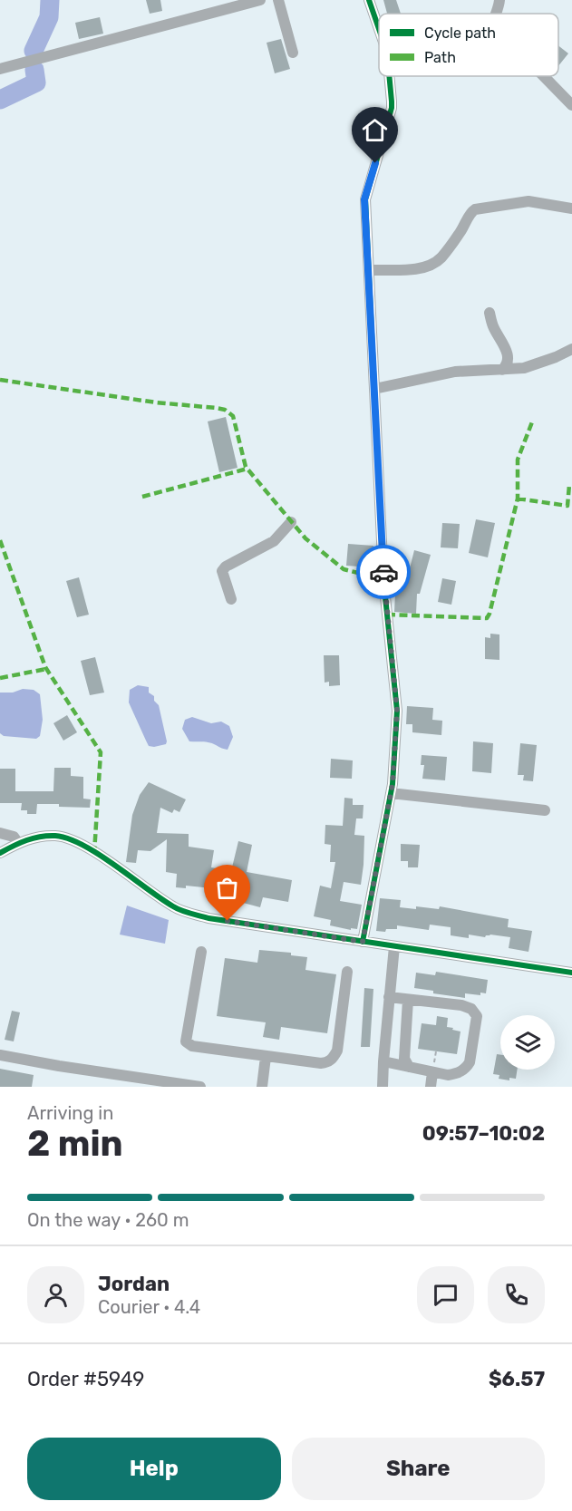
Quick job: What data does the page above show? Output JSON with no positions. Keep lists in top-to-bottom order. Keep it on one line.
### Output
{"legend":["Cycle path","Path"],"page":{"heading":["2 min","Arriving in","09:57–10:02"],"panel":["Jordan","Courier · 4.4","Order #5949","$6.57"],"bar":"On the way · 260 m","buttons":["Help","Share"]}}
